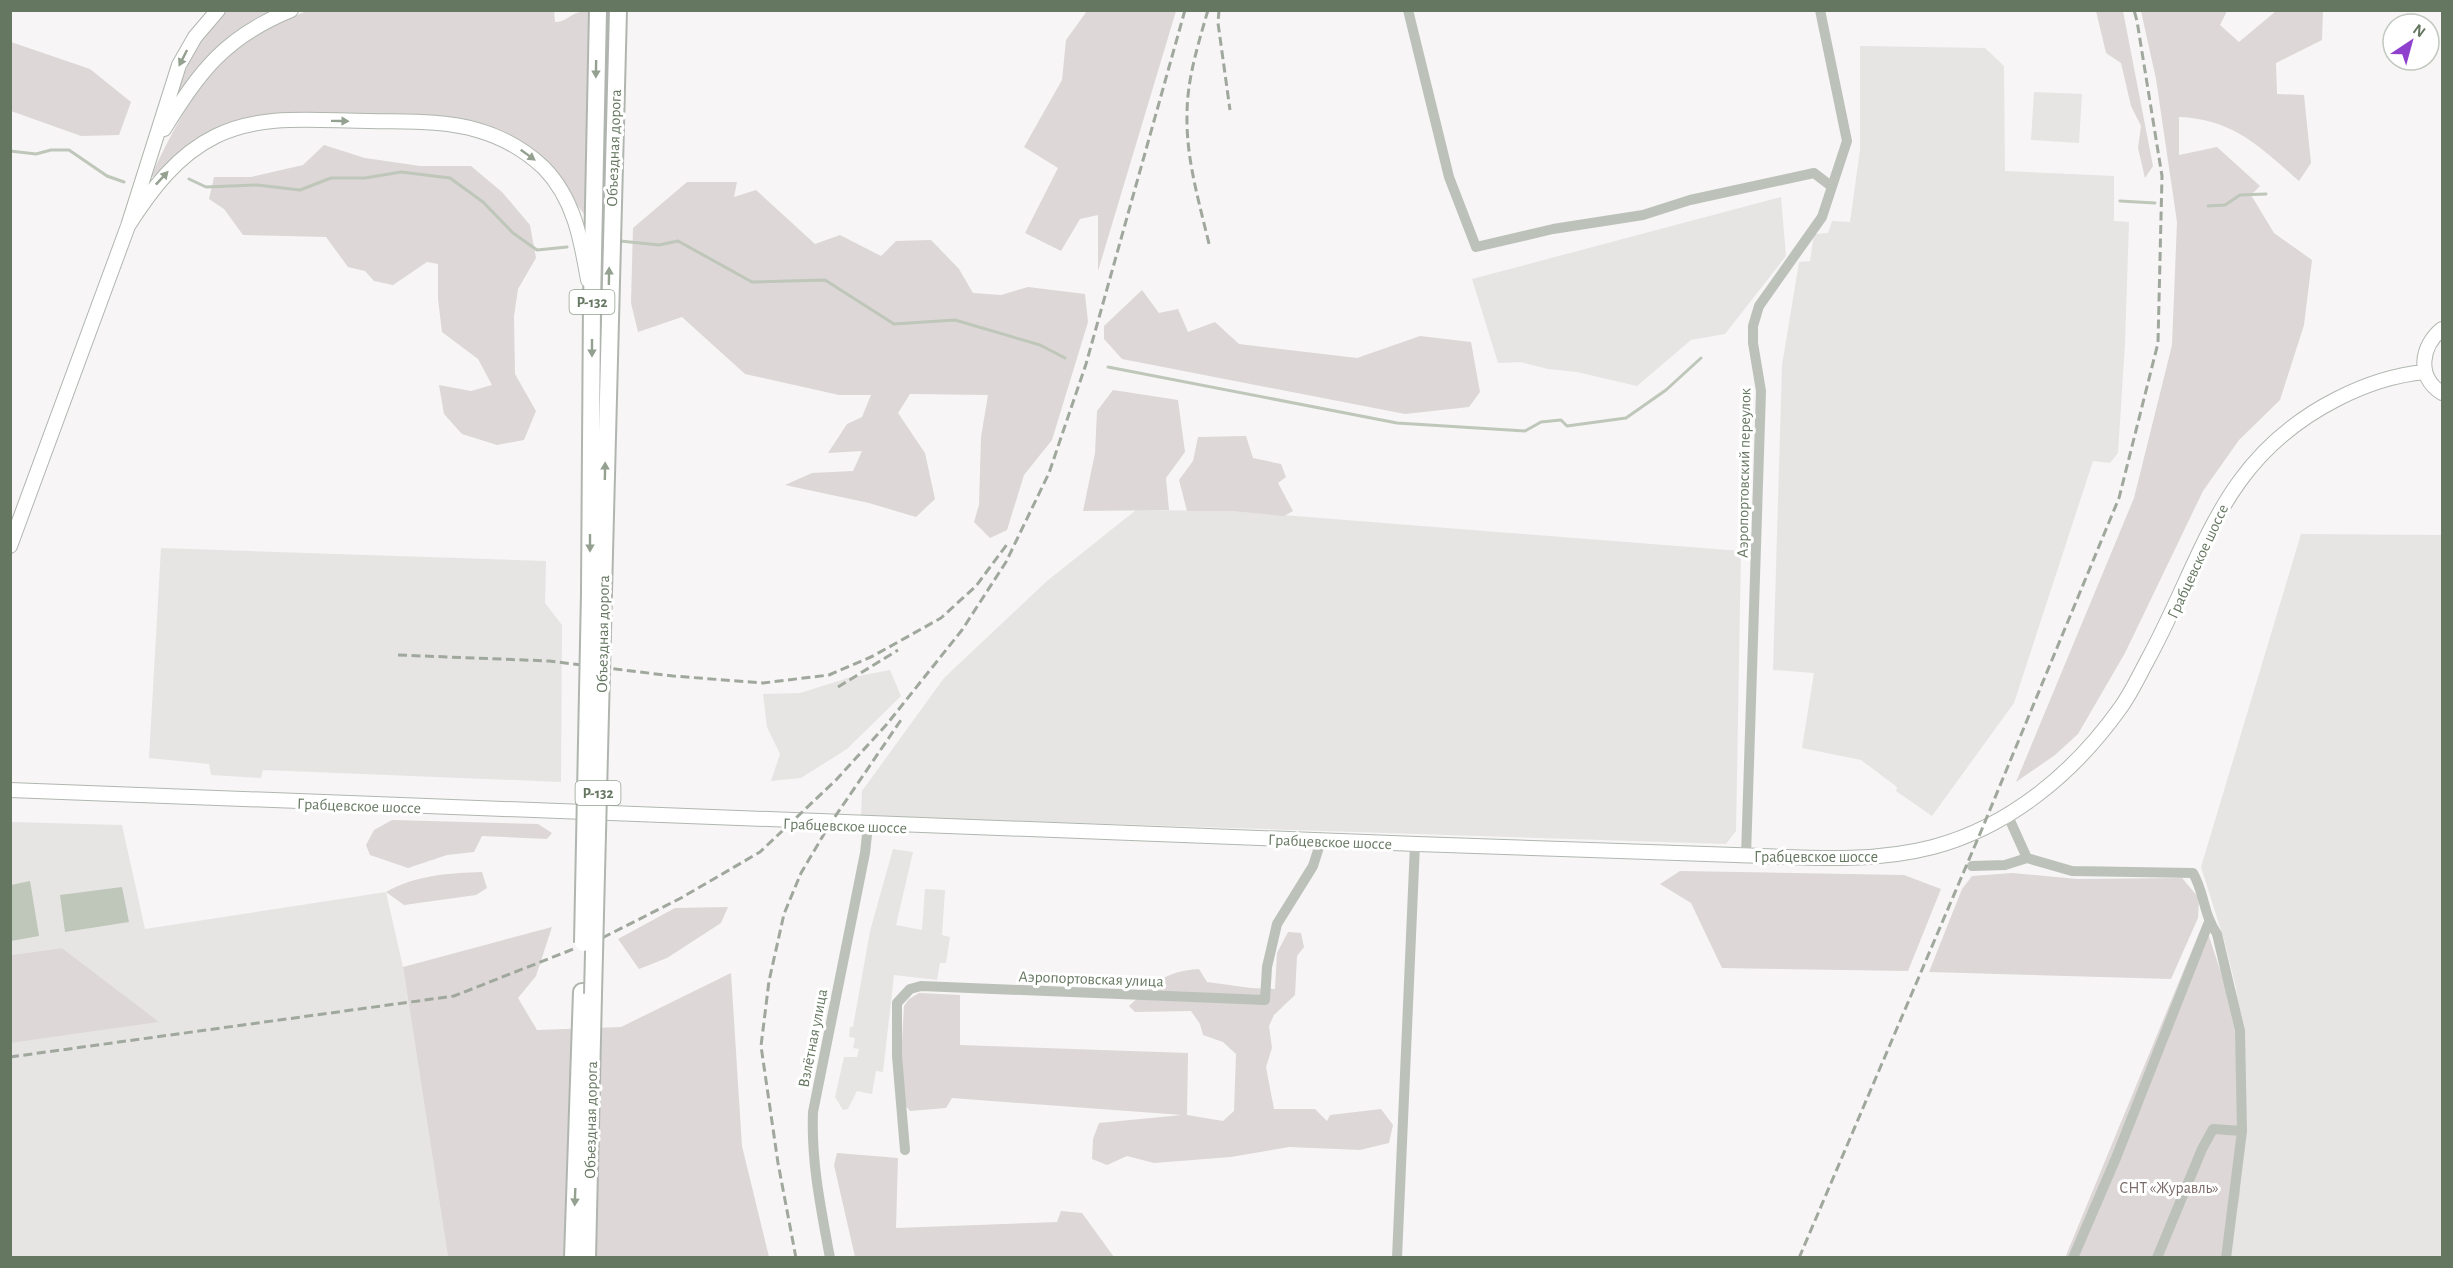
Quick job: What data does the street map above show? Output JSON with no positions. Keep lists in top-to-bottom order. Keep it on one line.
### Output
{"streets":{"highway":["Объездная дорога","Р-132"],"main road":["Грабцевское шоссе"],"street":["Аэропортовский переулок","Аэропортовская улица","Взлётная улица"]},"crossings":[["Аэропортовский переулок","Грабцевское шоссе"],["Грабцевское шоссе","Аэропортовская улица"],["Грабцевское шоссе","Взлётная улица"]],"parks":["СНТ «Журавль»"],"north":"top right"}
